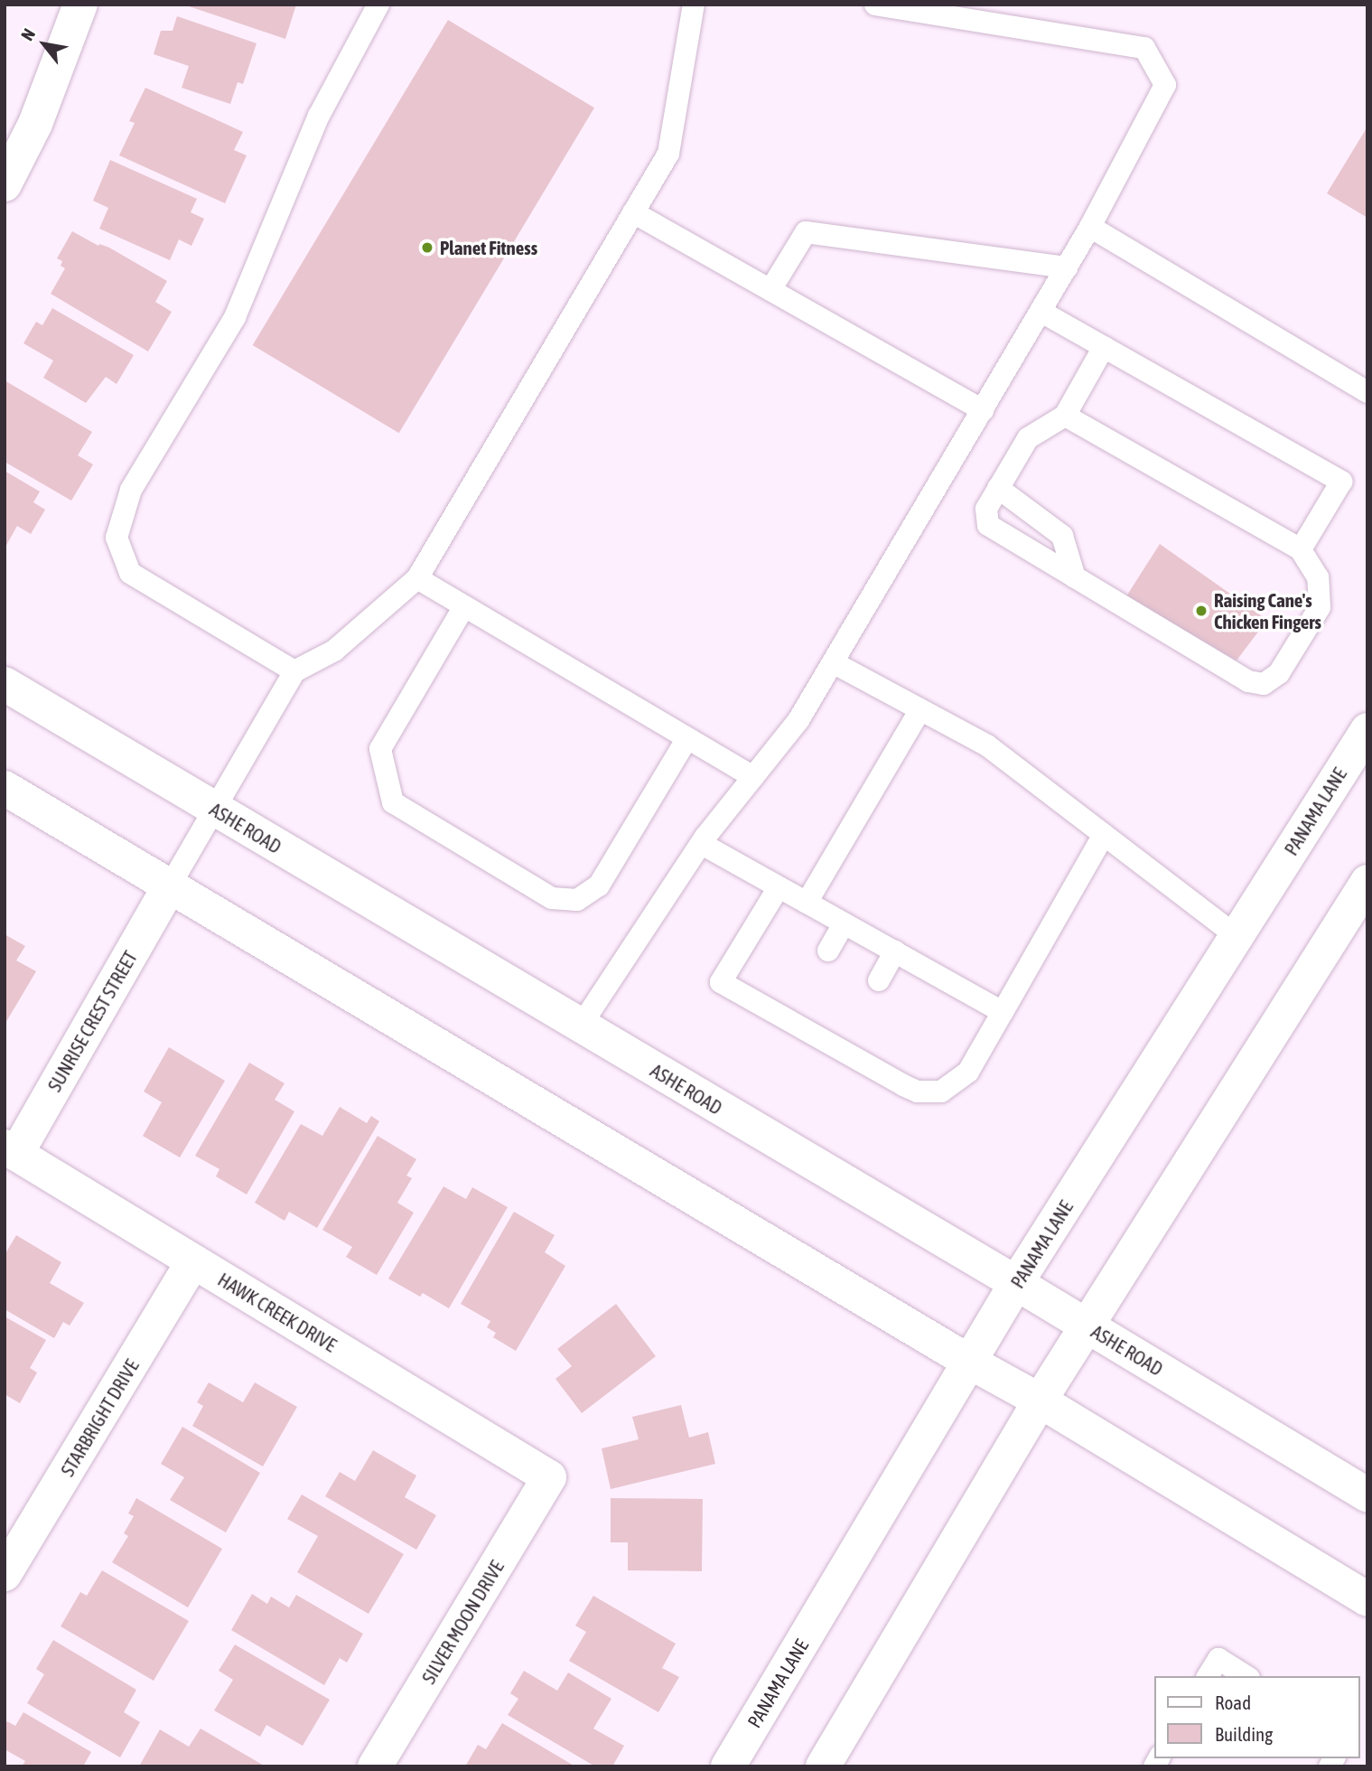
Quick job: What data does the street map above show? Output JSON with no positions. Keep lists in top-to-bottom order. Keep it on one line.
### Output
{"streets":{"street":["PANAMA LANE","ASHE ROAD","SUNRISE CREST STREET","HAWK CREEK DRIVE","STARBRIGHT DRIVE","SILVER MOON DRIVE"]},"crossings":[["PANAMA LANE","ASHE ROAD"],["SUNRISE CREST STREET","HAWK CREEK DRIVE"],["HAWK CREEK DRIVE","STARBRIGHT DRIVE"],["HAWK CREEK DRIVE","SILVER MOON DRIVE"]],"places":["Planet Fitness","Raising Cane's Chicken Fingers"],"legend":["Road","Building"],"north":"top left"}
